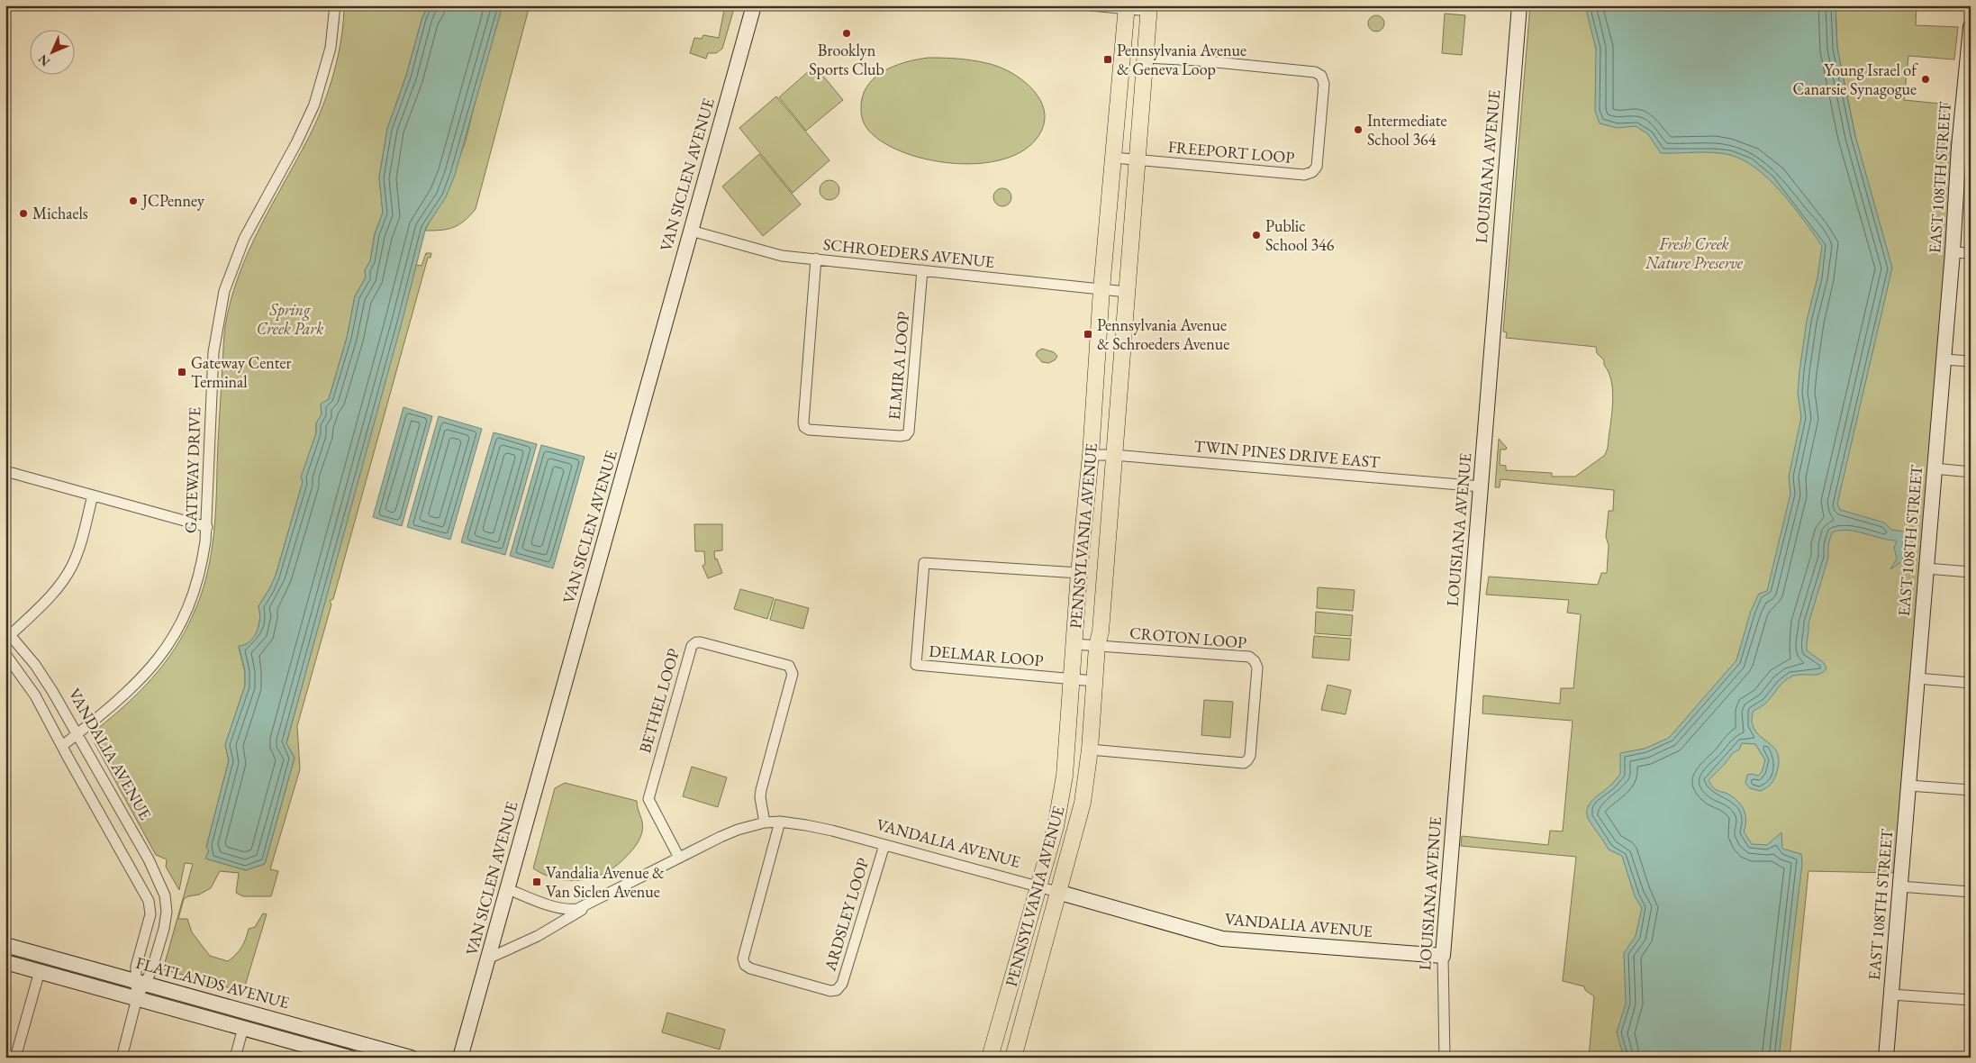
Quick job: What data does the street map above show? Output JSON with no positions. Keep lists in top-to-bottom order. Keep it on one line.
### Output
{"streets":{"main road":["PENNSYLVANIA AVENUE"],"street":["FREEPORT LOOP","LOUISIANA AVENUE","VAN SICLEN AVENUE","EAST 108TH STREET","SCHROEDERS AVENUE","ELMIRA LOOP","TWIN PINES DRIVE EAST","GATEWAY DRIVE","CROTON LOOP","DELMAR LOOP","BETHEL LOOP","VANDALIA AVENUE","ARDSLEY LOOP","FLATLANDS AVENUE"]},"crossings":[["FREEPORT LOOP","PENNSYLVANIA AVENUE"],["LOUISIANA AVENUE","TWIN PINES DRIVE EAST"],["LOUISIANA AVENUE","VANDALIA AVENUE"],["VAN SICLEN AVENUE","SCHROEDERS AVENUE"],["VAN SICLEN AVENUE","VANDALIA AVENUE"],["SCHROEDERS AVENUE","ELMIRA LOOP"],["SCHROEDERS AVENUE","PENNSYLVANIA AVENUE"],["TWIN PINES DRIVE EAST","PENNSYLVANIA AVENUE"],["GATEWAY DRIVE","VANDALIA AVENUE"],["PENNSYLVANIA AVENUE","CROTON LOOP"],["PENNSYLVANIA AVENUE","DELMAR LOOP"],["PENNSYLVANIA AVENUE","VANDALIA AVENUE"],["BETHEL LOOP","VANDALIA AVENUE"],["VANDALIA AVENUE","ARDSLEY LOOP"],["VANDALIA AVENUE","FLATLANDS AVENUE"]],"parks":["Fresh Creek Nature Preserve","Spring Creek Park"],"places":{"other":["Brooklyn Sports Club","Young Israel of Canarsie Synagogue","Intermediate School 364","JCPenney","Michaels","Public School 346"],"transit":["Pennsylvania Avenue & Geneva Loop","Pennsylvania Avenue & Schroeders Avenue","Gateway Center Terminal","Vandalia Avenue & Van Siclen Avenue"]},"north":"bottom left"}
